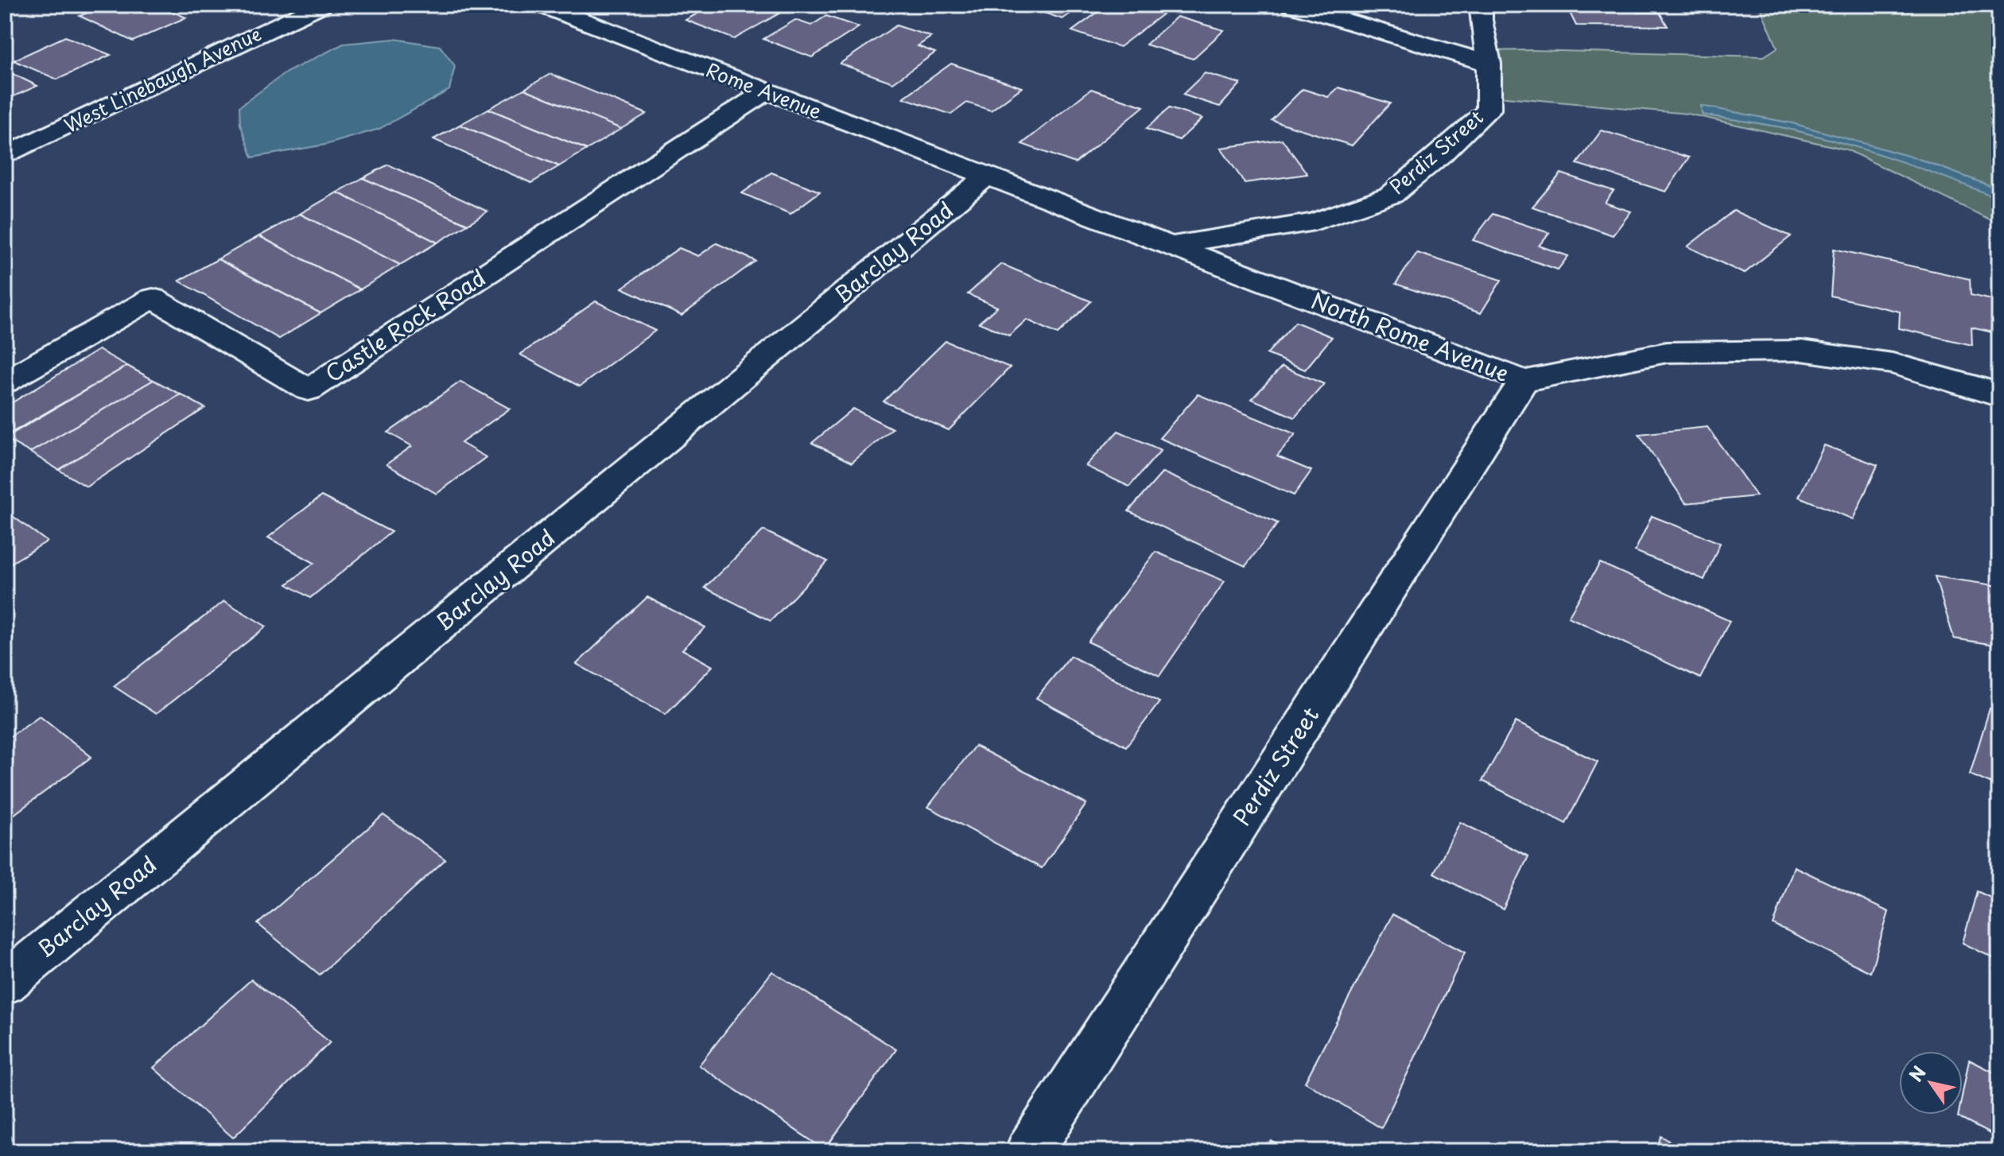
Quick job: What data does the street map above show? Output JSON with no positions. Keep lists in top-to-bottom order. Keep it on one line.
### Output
{"streets":{"street":["West Linebaugh Avenue","Rome Avenue","Perdiz Street","Barclay Road","Castle Rock Road","North Rome Avenue"]},"crossings":[["Rome Avenue","Barclay Road"],["Rome Avenue","Castle Rock Road"],["Rome Avenue","North Rome Avenue"],["Perdiz Street","North Rome Avenue"],["Barclay Road","North Rome Avenue"]],"north":"top left"}
